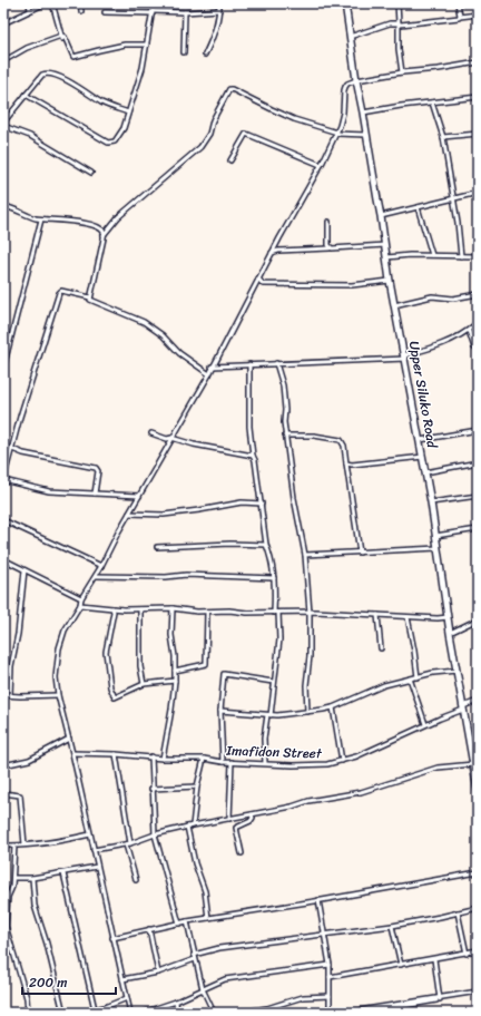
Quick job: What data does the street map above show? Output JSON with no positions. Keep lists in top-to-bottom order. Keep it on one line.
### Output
{"streets":{"main road":["Upper Siluko Road"],"street":["Imafidon Street"]},"crossings":[["Upper Siluko Road","Imafidon Street"]],"scale_bar":"200 m"}
